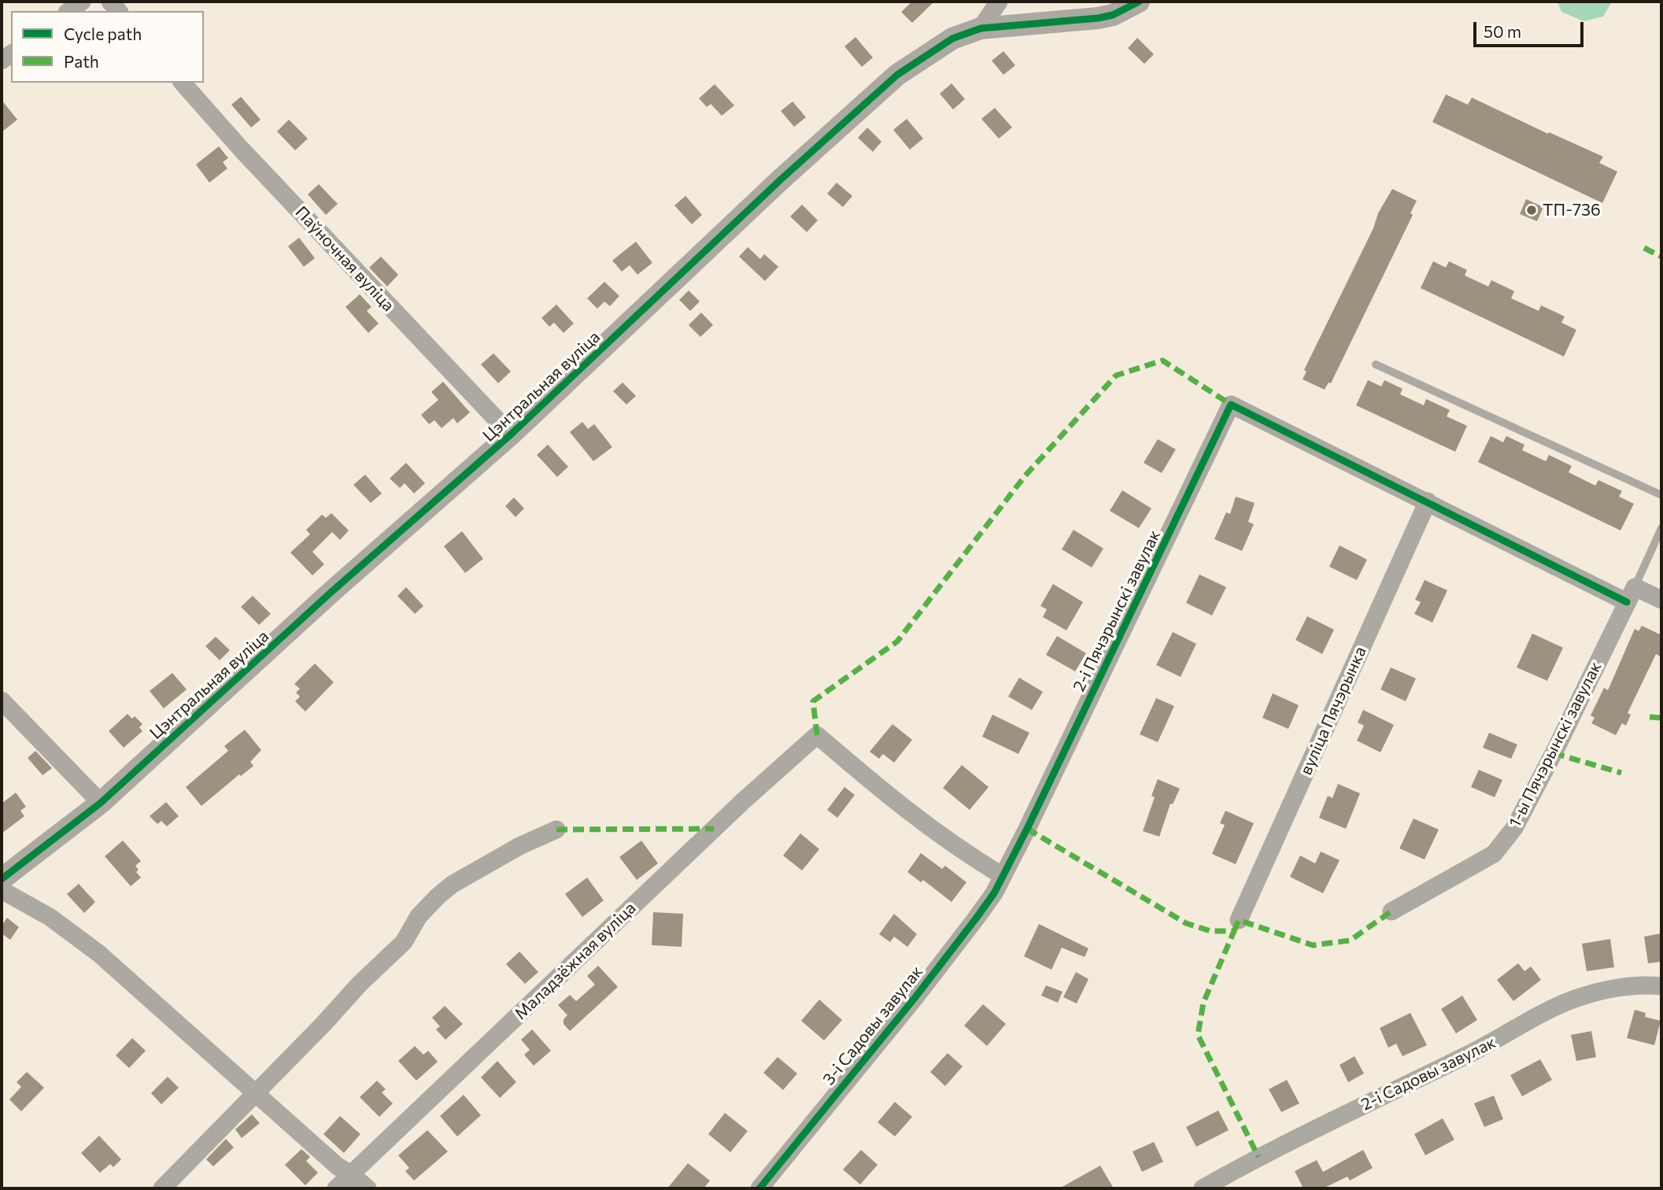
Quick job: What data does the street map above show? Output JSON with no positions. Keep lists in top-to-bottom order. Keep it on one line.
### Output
{"streets":{"street":["Паўночная вуліца","Цэнтральная вуліца","2-і Пячэрынскі завулак","вуліца Пячэрынка","1-ы Пячэрынскі завулак","Маладзёжная вуліца","3-і Садовы завулак","2-і Садовы завулак"]},"crossings":[["Паўночная вуліца","Цэнтральная вуліца"],["2-і Пячэрынскі завулак","вуліца Пячэрынка"],["2-і Пячэрынскі завулак","Маладзёжная вуліца"],["2-і Пячэрынскі завулак","3-і Садовы завулак"],["Маладзёжная вуліца","3-і Садовы завулак"]],"places":["ТП-736"],"legend":["Cycle path","Path"],"scale_bar":"50 m"}
